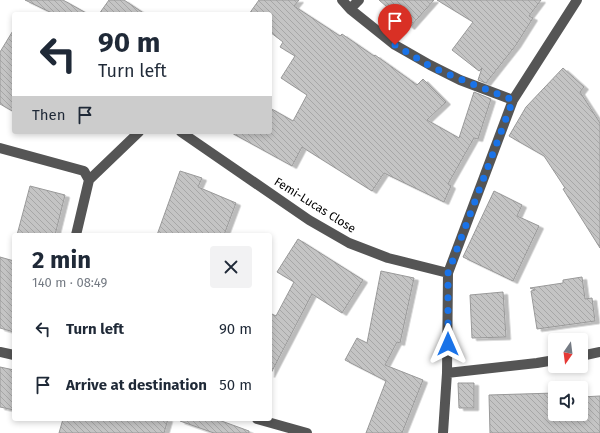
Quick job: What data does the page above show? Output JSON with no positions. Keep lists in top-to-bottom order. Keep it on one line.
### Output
{"streets":{"street":["Femi-Lucas Close"]},"north":"bottom","page":{"turn":["90 m","Turn left"],"then":"Then","heading":["2 min","140 m · 08:49"],"list":[{"name":"Turn left","value":"90 m"},{"name":"Arrive at destination","value":"50 m"}]}}
